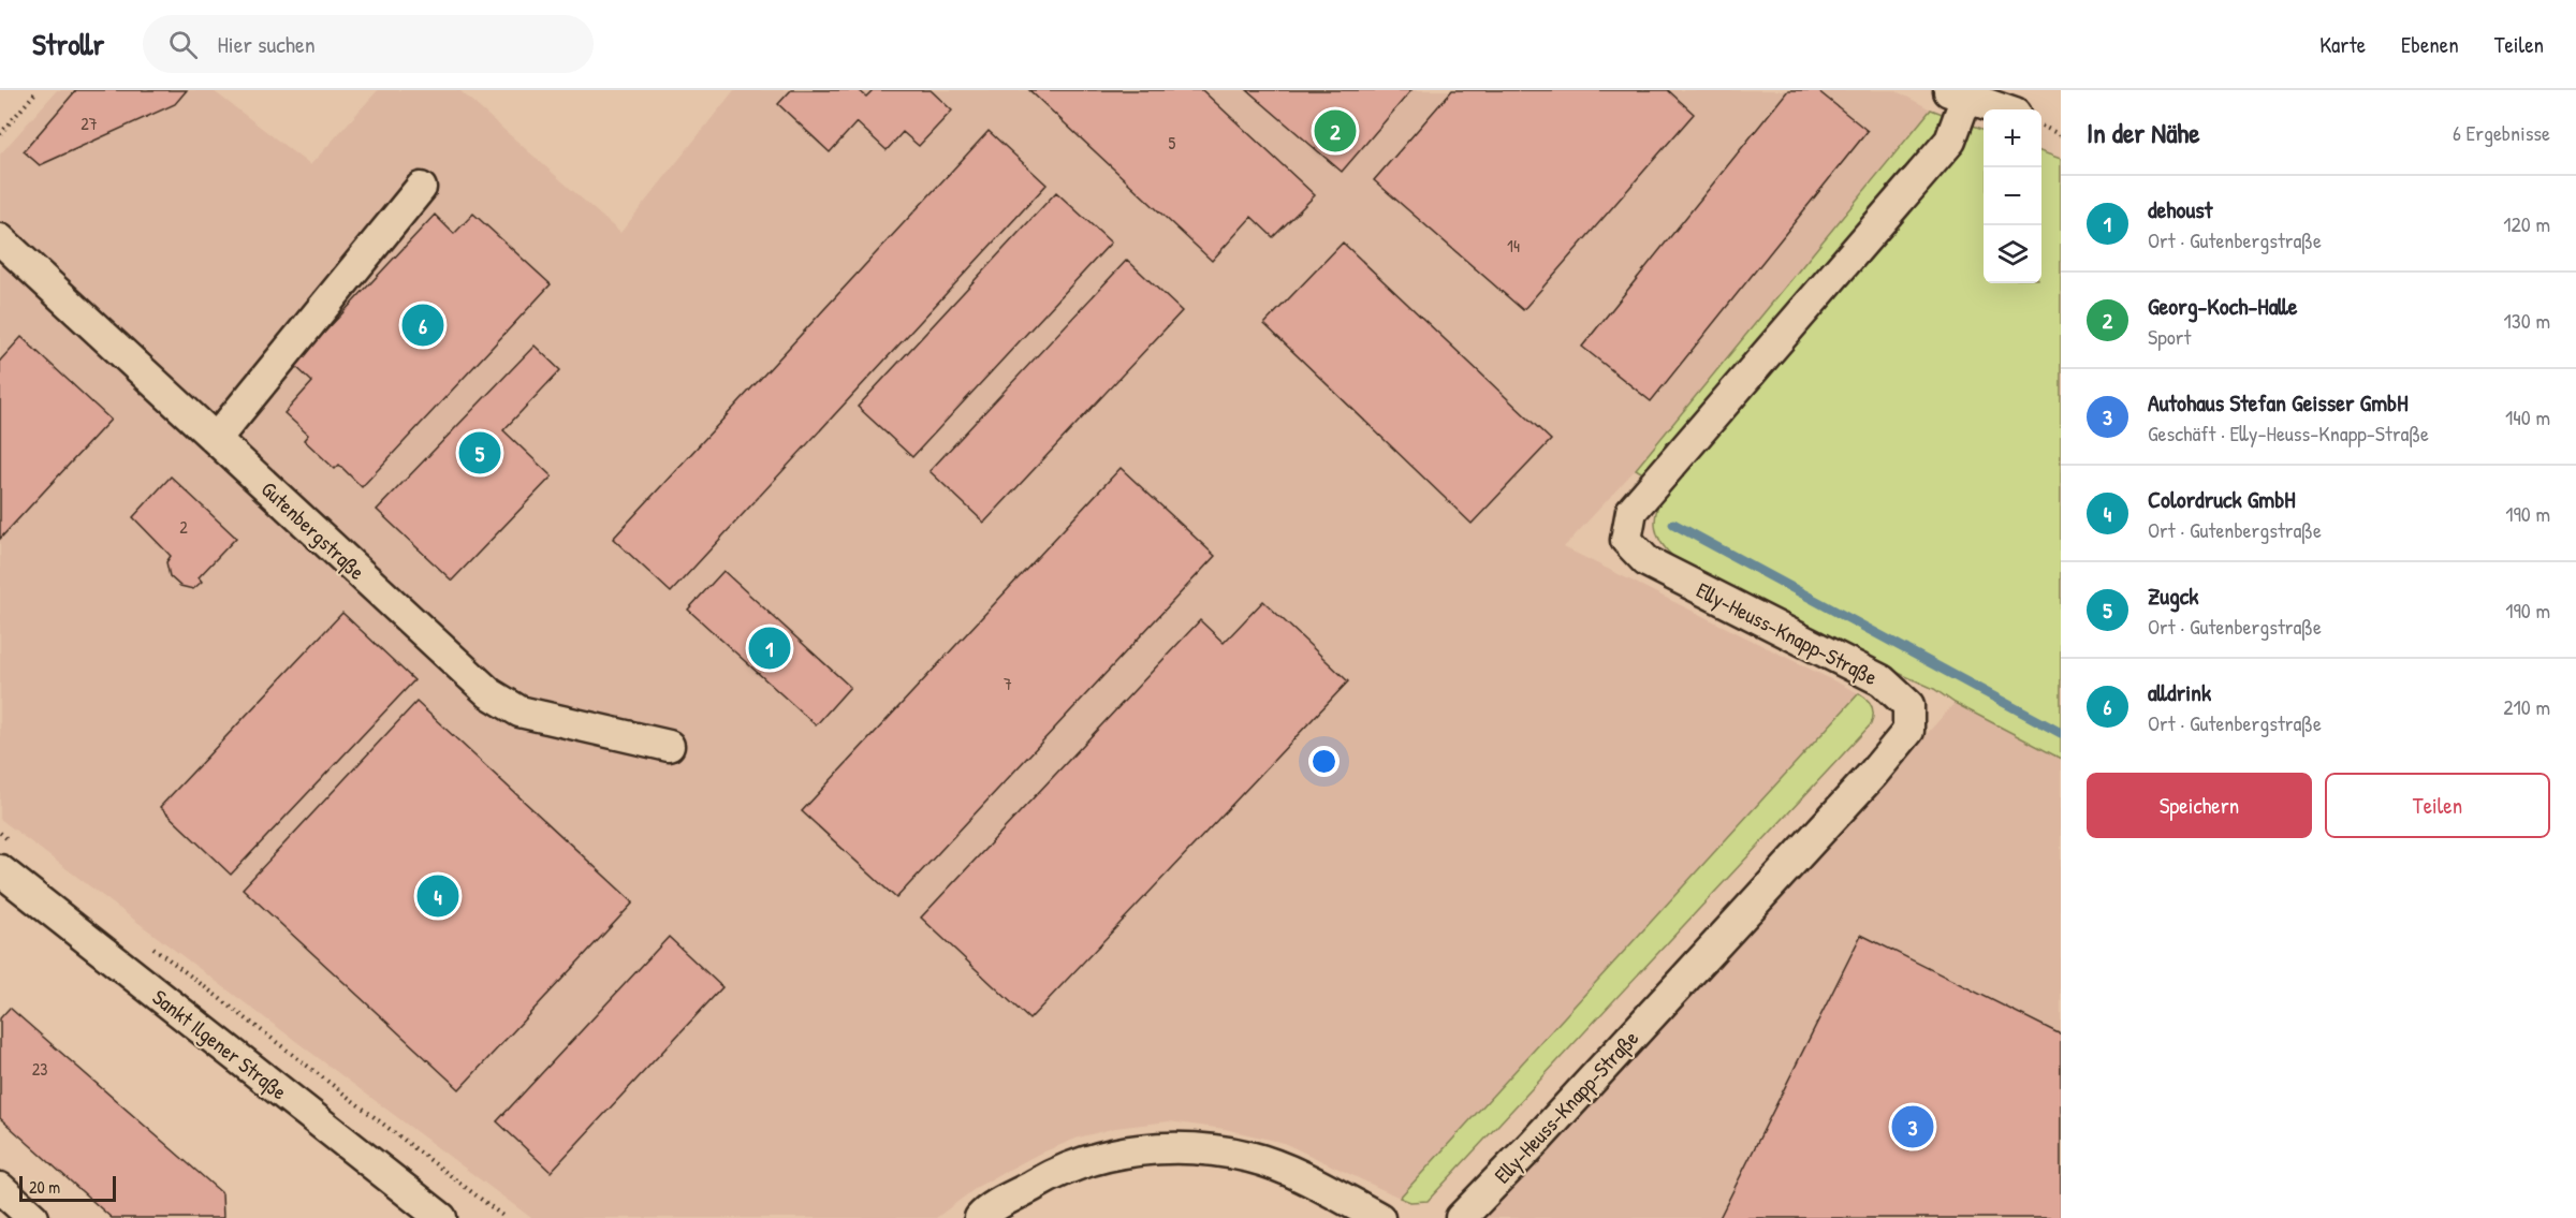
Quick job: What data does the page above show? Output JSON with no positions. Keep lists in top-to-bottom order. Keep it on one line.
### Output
{"streets":{"street":["Gutenbergstraße","Elly-Heuss-Knapp-Straße","Sankt Ilgener Straße"]},"house_numbers":["27","5","14","2","7","23"],"scale_bar":"20 m","page":{"header":"Strollr","search":"Hier suchen","nav":["Karte","Ebenen","Teilen"],"heading":["In der Nähe","6 Ergebnisse"],"pins":["2","6","5","1","4","3"],"map_buttons":["+","−"],"list":[{"mark":"1","name":"dehoust","note":"Ort · Gutenbergstraße","value":"120 m"},{"mark":"2","name":"Georg-Koch-Halle","note":"Sport","value":"130 m"},{"mark":"3","name":"Autohaus Stefan Geisser GmbH","note":"Geschäft · Elly-Heuss-Knapp-Straße","value":"140 m"},{"mark":"4","name":"Colordruck GmbH","note":"Ort · Gutenbergstraße","value":"190 m"},{"mark":"5","name":"Zugck","note":"Ort · Gutenbergstraße","value":"190 m"},{"mark":"6","name":"alldrink","note":"Ort · Gutenbergstraße","value":"210 m"}],"buttons":["Speichern","Teilen"],"scale":"20 m"}}
